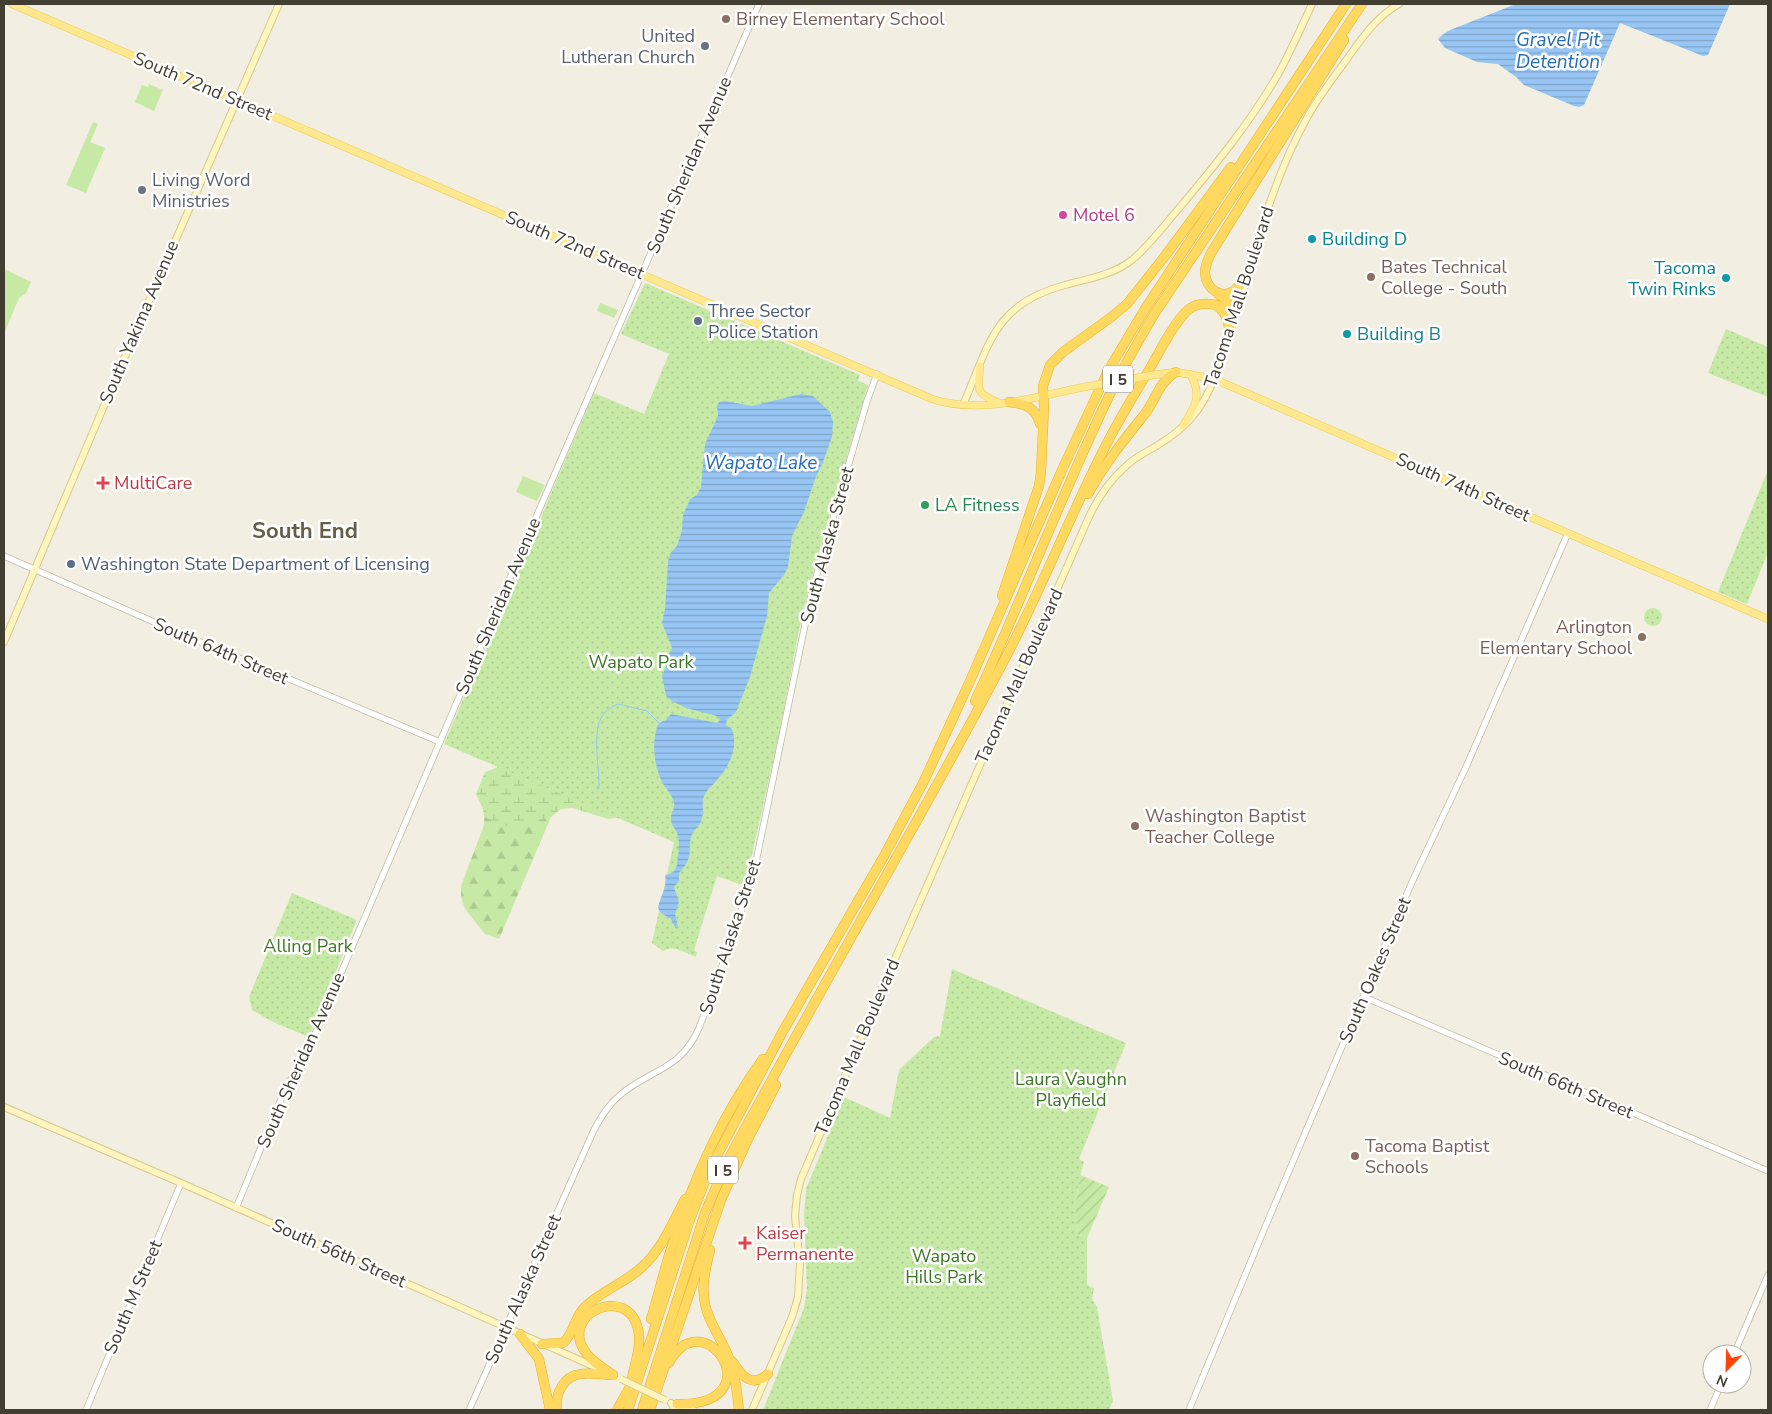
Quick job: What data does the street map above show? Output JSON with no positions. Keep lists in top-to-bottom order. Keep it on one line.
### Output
{"streets":{"highway":["I 5"],"main road":["South 72nd Street","Tacoma Mall Boulevard","South Yakima Avenue","South 74th Street","South 56th Street"],"street":["South Sheridan Avenue","South Alaska Street","South 64th Street","South Oakes Street","South 66th Street","South M Street"]},"crossings":[["South 72nd Street","South Sheridan Avenue"],["South 72nd Street","South Yakima Avenue"],["South 72nd Street","South 74th Street"],["South 72nd Street","South Alaska Street"],["South Sheridan Avenue","South 64th Street"],["South Sheridan Avenue","South 56th Street"],["Tacoma Mall Boulevard","South 74th Street"],["South Yakima Avenue","South 64th Street"],["South 74th Street","South Oakes Street"],["South Alaska Street","South 56th Street"],["South Oakes Street","South 66th Street"],["South 56th Street","South M Street"]],"districts":["South End"],"water":["Gravel Pit Detention","Wapato Lake"],"parks":["Wapato Park","Alling Park","Laura Vaughn Playfield","Wapato Hills Park"],"places":{"other":["Birney Elementary School","United Lutheran Church","Living Word Ministries","Motel 6","Building D","Bates Technical College - South","Tacoma Twin Rinks","Three Sector Police Station","Building B","LA Fitness","Washington State Department of Licensing","Arlington Elementary School","Washington Baptist Teacher College","Tacoma Baptist Schools"],"health":["MultiCare","Kaiser Permanente"]},"north":"bottom left"}
